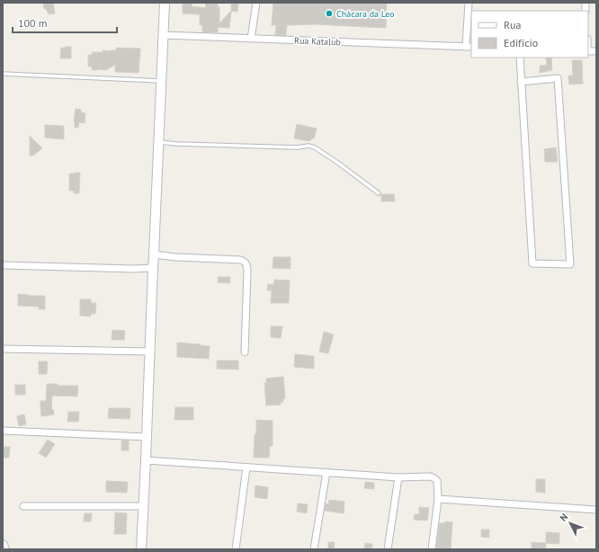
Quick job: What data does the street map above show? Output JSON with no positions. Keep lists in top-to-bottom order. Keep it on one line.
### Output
{"streets":{"street":["Rua Katalub"]},"places":["Chácara da Leo"],"legend":["Rua","Edifício"],"scale_bar":"100 m","north":"top left"}
